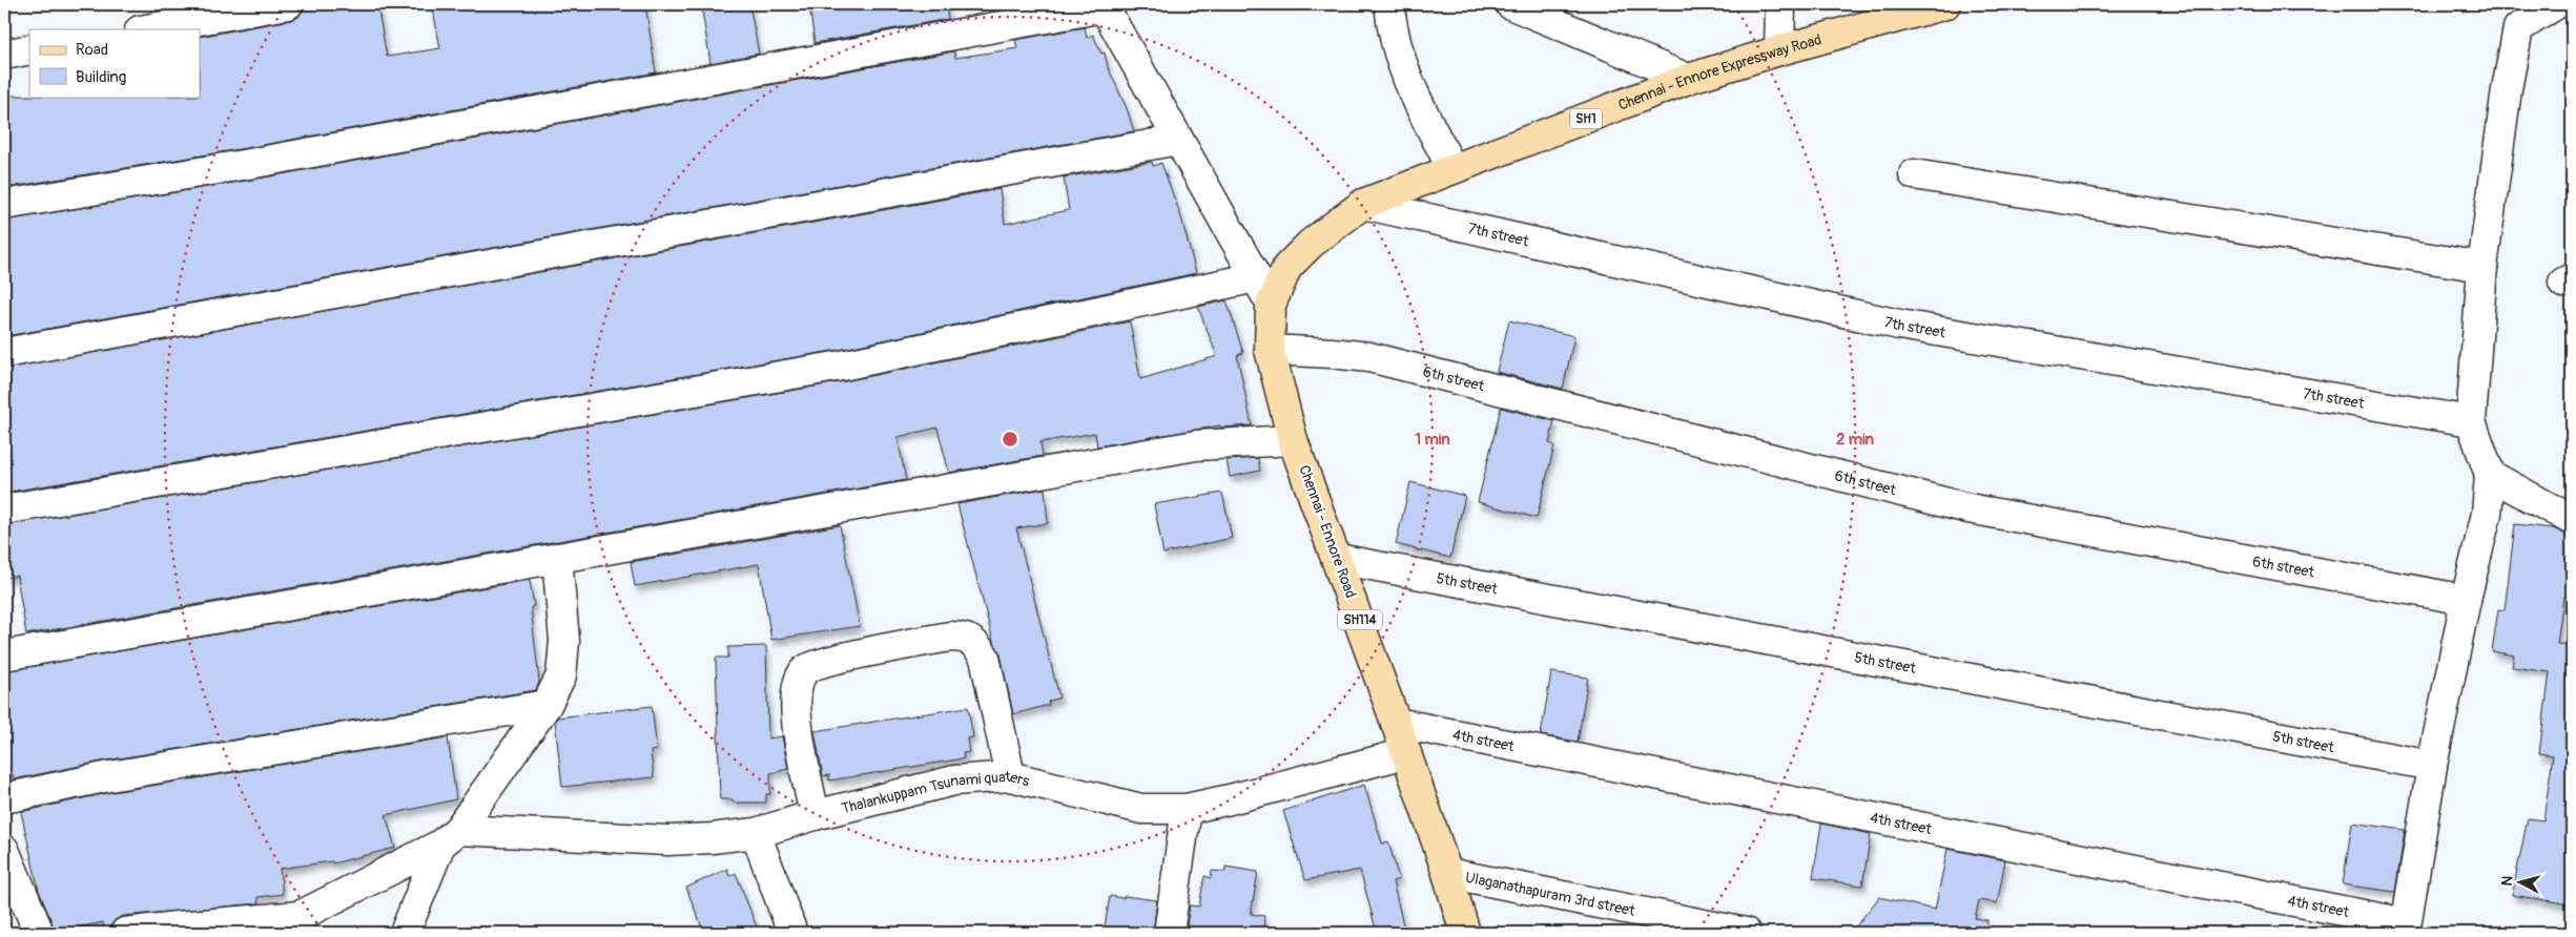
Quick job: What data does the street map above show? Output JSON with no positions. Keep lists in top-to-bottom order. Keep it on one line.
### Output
{"streets":{"main road":["Chennai - Ennore Expressway Road","SH1","Chennai - Ennore Road","SH114"],"street":["7th street","6th street","5th street","4th street","Thalankuppam Tsunami quaters","Ulaganathapuram 3rd street"]},"crossings":[["Chennai - Ennore Expressway Road","7th street"],["Chennai - Ennore Expressway Road","Chennai - Ennore Road"],["6th street","Chennai - Ennore Road"],["Chennai - Ennore Road","5th street"],["Chennai - Ennore Road","4th street"],["Chennai - Ennore Road","Thalankuppam Tsunami quaters"],["Chennai - Ennore Road","Ulaganathapuram 3rd street"]],"legend":["Road","Building"],"north":"left","rings":["1 min","2 min"]}
